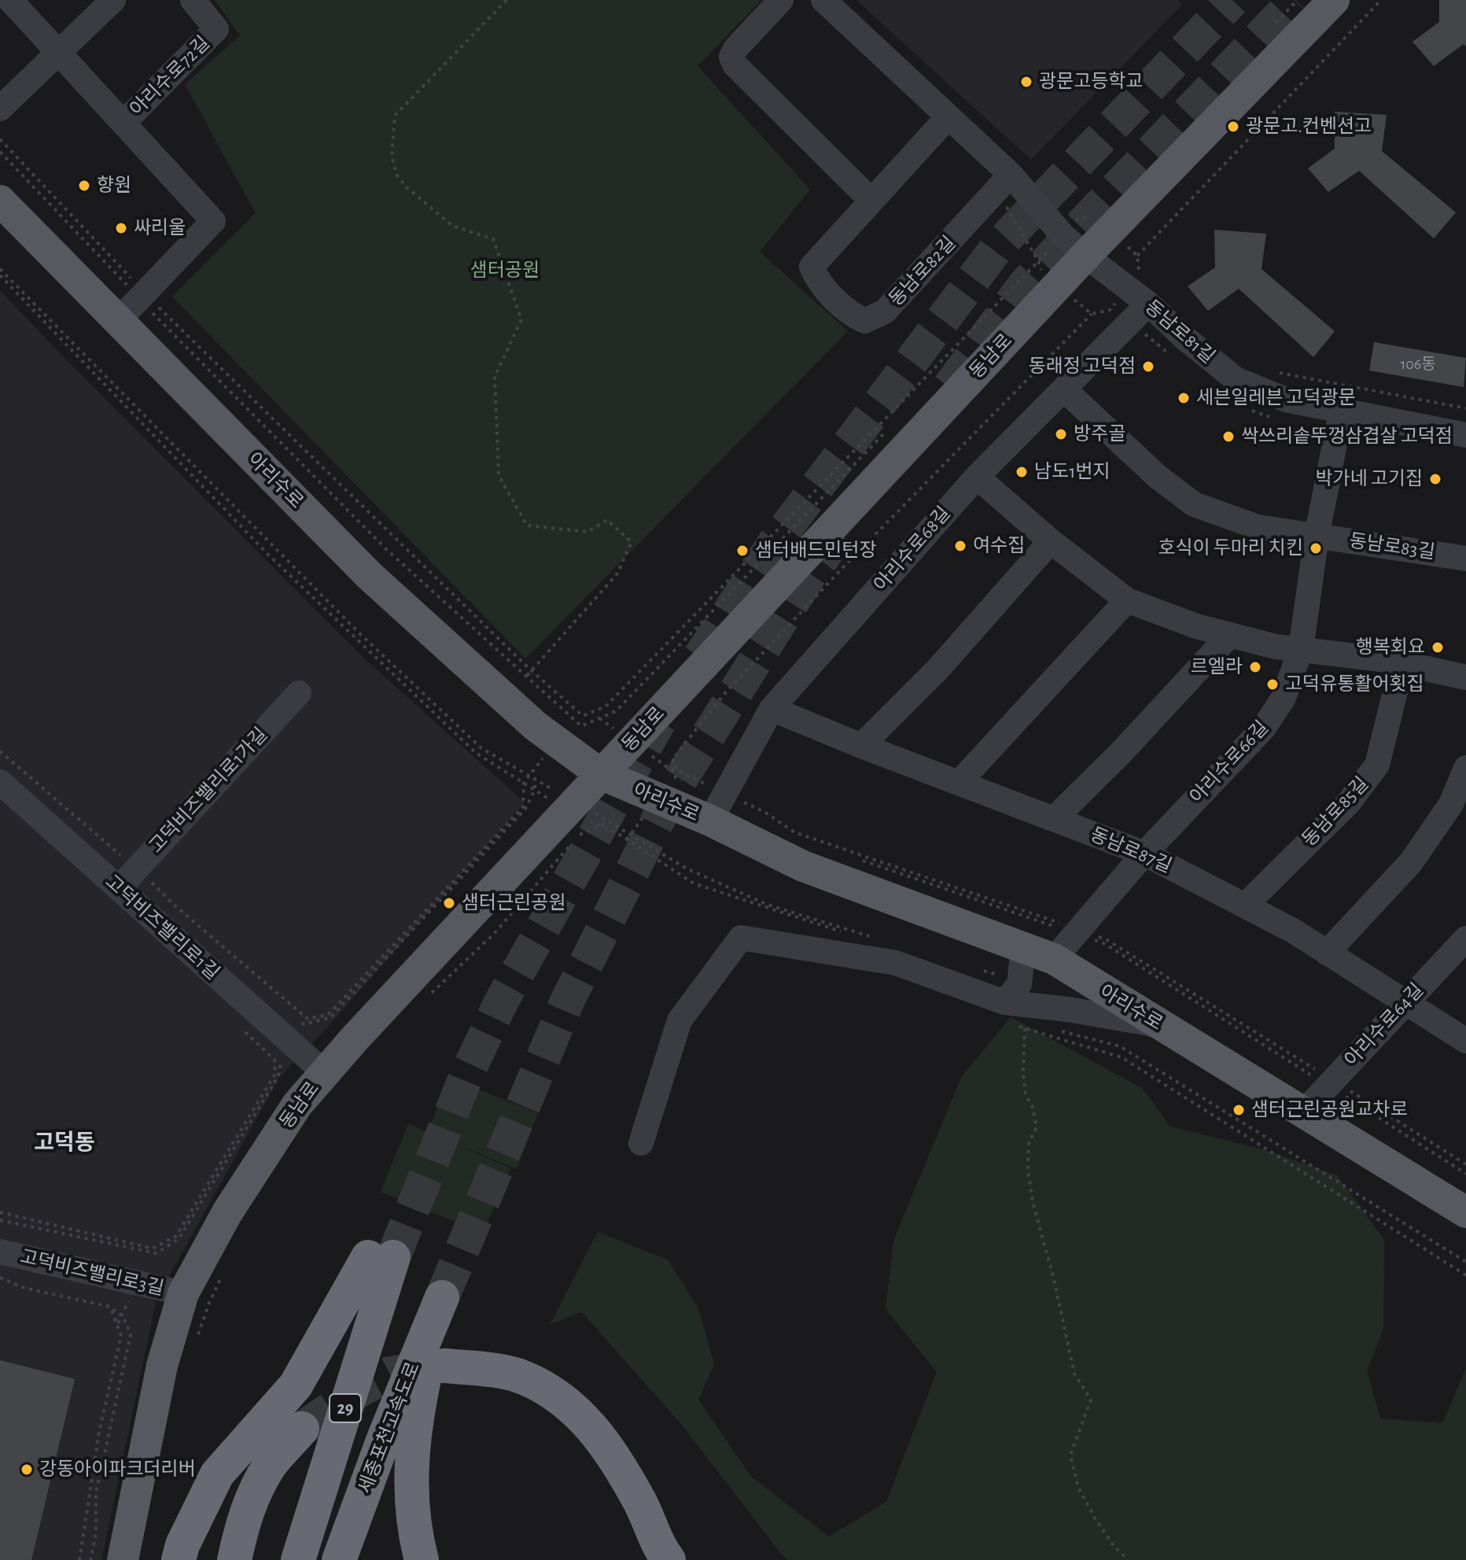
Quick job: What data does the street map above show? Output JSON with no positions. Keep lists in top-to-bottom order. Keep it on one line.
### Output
{"streets":{"highway":["29","세종포천고속도로"],"main road":["동남로","아리수로"],"street":["아리수로72길","동남로82길","동남로81길","동남로83길","아리수로68길","아리수로66길","고덕비즈밸리로1가길","동남로85길","동남로87길","고덕비즈밸리로1길","아리수로64길","고덕비즈밸리로3길"]},"crossings":[["아리수로72길","아리수로"],["동남로81길","동남로"],["동남로81길","아리수로68길"],["동남로81길","아리수로66길"],["동남로","아리수로"],["동남로","고덕비즈밸리로1길"],["동남로","고덕비즈밸리로3길"],["아리수로","아리수로68길"],["아리수로","아리수로66길"],["아리수로","아리수로64길"],["동남로83길","아리수로68길"],["동남로83길","아리수로66길"],["아리수로68길","동남로87길"],["아리수로66길","동남로87길"],["고덕비즈밸리로1가길","고덕비즈밸리로1길"],["동남로85길","동남로87길"],["동남로87길","아리수로64길"]],"districts":["고덕동"],"parks":["샘터공원"],"places":["광문고등학교","광문고.컨벤션고","향원","싸리울","동래정 고덕점","세븐일레븐 고덕광문","방주골","싹쓰리솥뚜껑삼겹살 고덕점","남도1번지","박가네 고기집","여수집","호식이 두마리 치킨","샘터배드민턴장","행복회요","르엘라","고덕유통활어횟집","샘터근린공원","샘터근린공원교차로","강동아이파크더리버"],"house_numbers":["106동"]}
